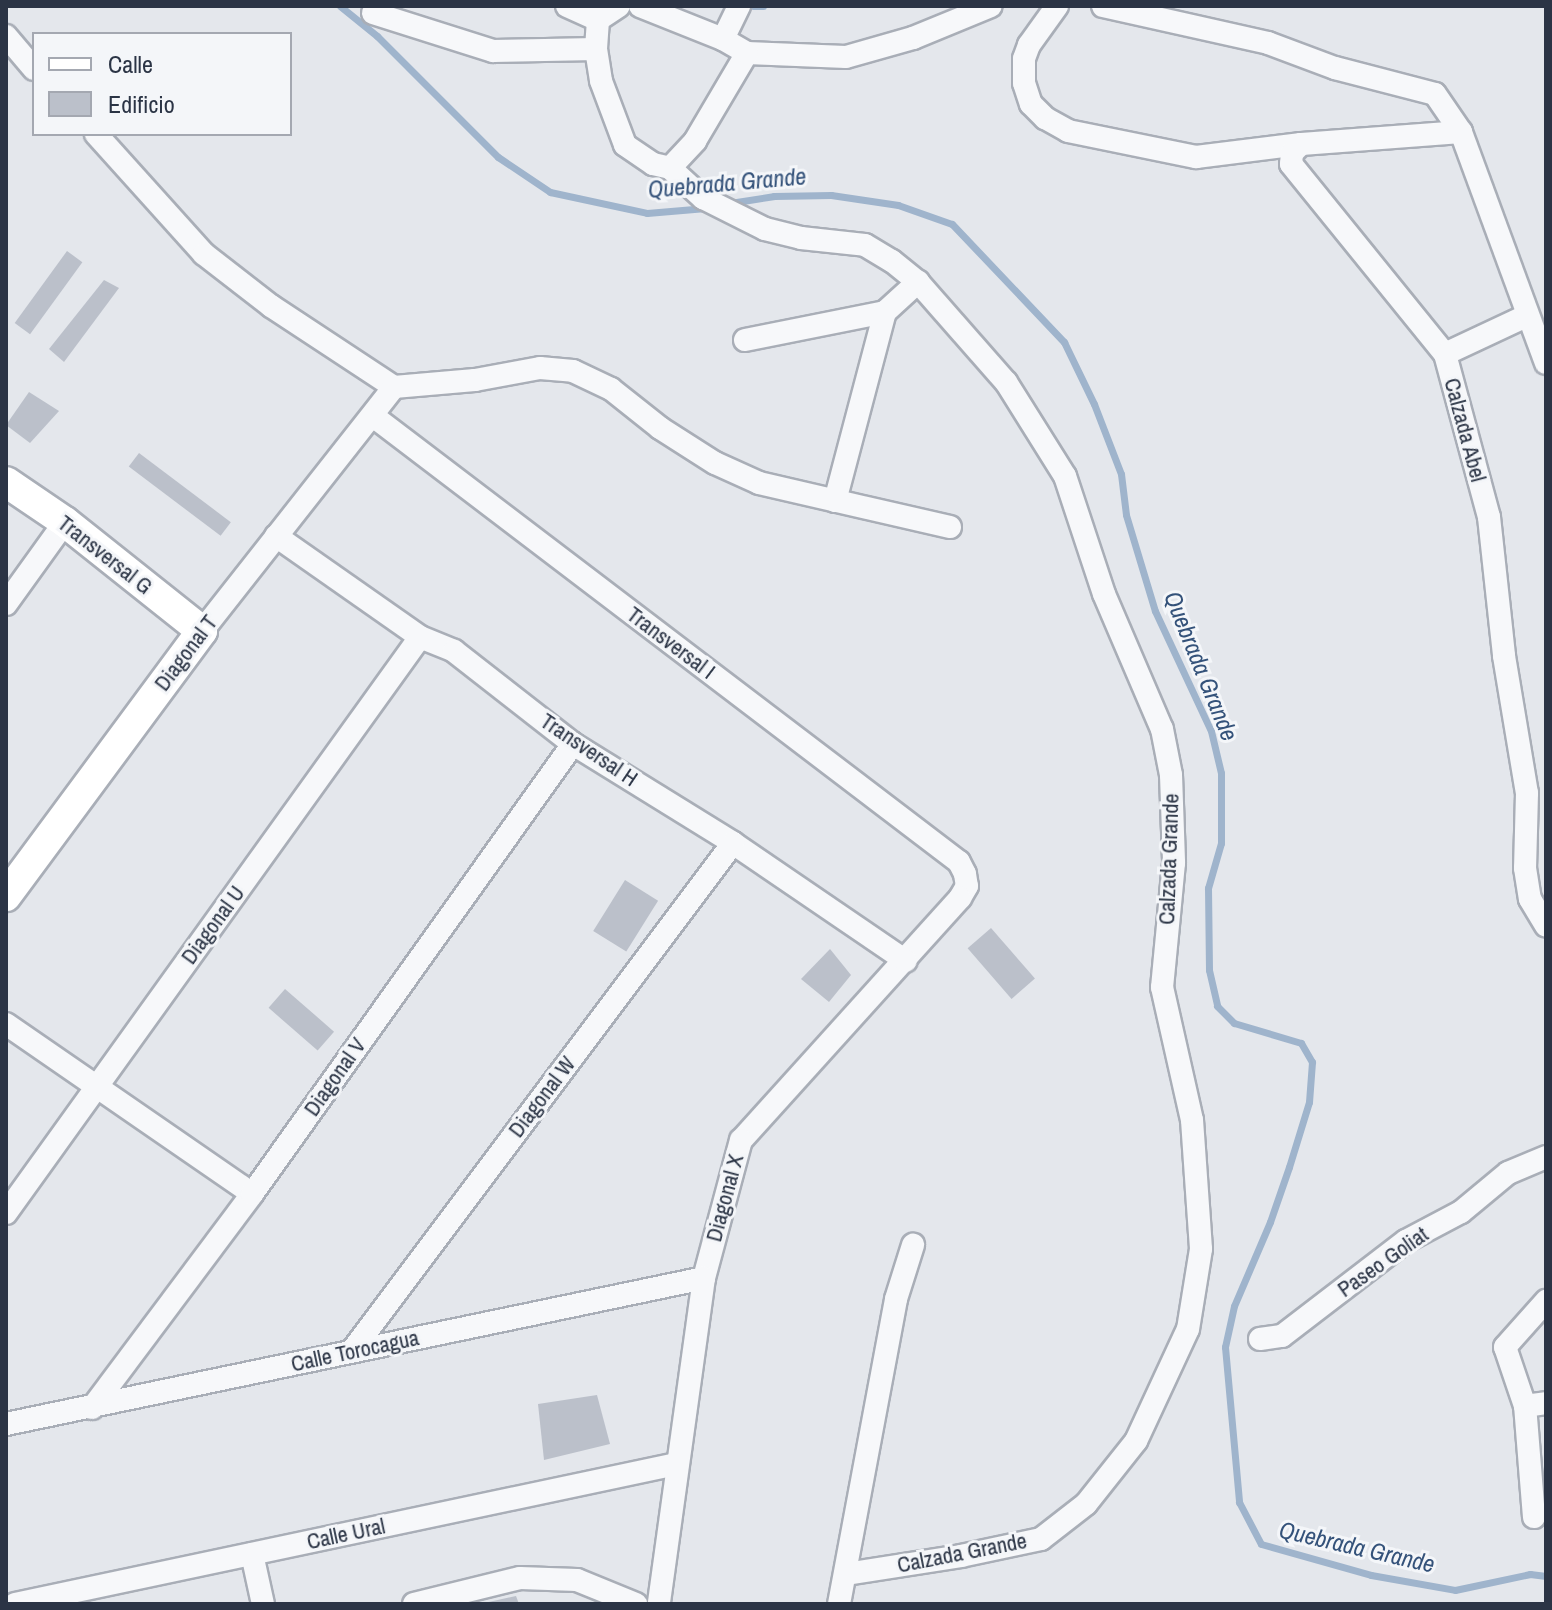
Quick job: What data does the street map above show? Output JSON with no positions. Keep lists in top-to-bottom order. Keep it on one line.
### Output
{"streets":{"street":["Calzada Abel","Transversal G","Transversal I","Diagonal T","Transversal H","Calzada Grande","Diagonal U","Diagonal V","Diagonal W","Diagonal X","Paseo Goliat","Calle Torocagua","Calle Ural"]},"crossings":[["Transversal G","Diagonal T"],["Transversal I","Diagonal T"],["Transversal I","Diagonal X"],["Diagonal T","Transversal H"],["Transversal H","Diagonal U"],["Transversal H","Diagonal V"],["Transversal H","Diagonal W"],["Transversal H","Diagonal X"],["Diagonal V","Calle Torocagua"],["Diagonal W","Calle Torocagua"],["Diagonal X","Calle Torocagua"],["Diagonal X","Calle Ural"]],"water":["Quebrada Grande"],"legend":["Calle","Edificio"]}
